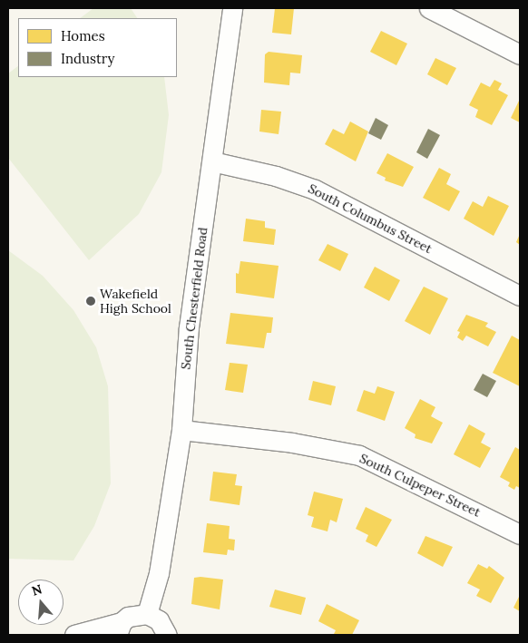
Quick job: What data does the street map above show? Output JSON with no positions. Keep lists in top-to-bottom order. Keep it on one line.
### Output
{"streets":{"street":["South Columbus Street","South Chesterfield Road","South Culpeper Street"]},"crossings":[["South Columbus Street","South Chesterfield Road"],["South Chesterfield Road","South Culpeper Street"]],"places":["Wakefield High School"],"legend":["Homes","Industry"],"north":"top"}
